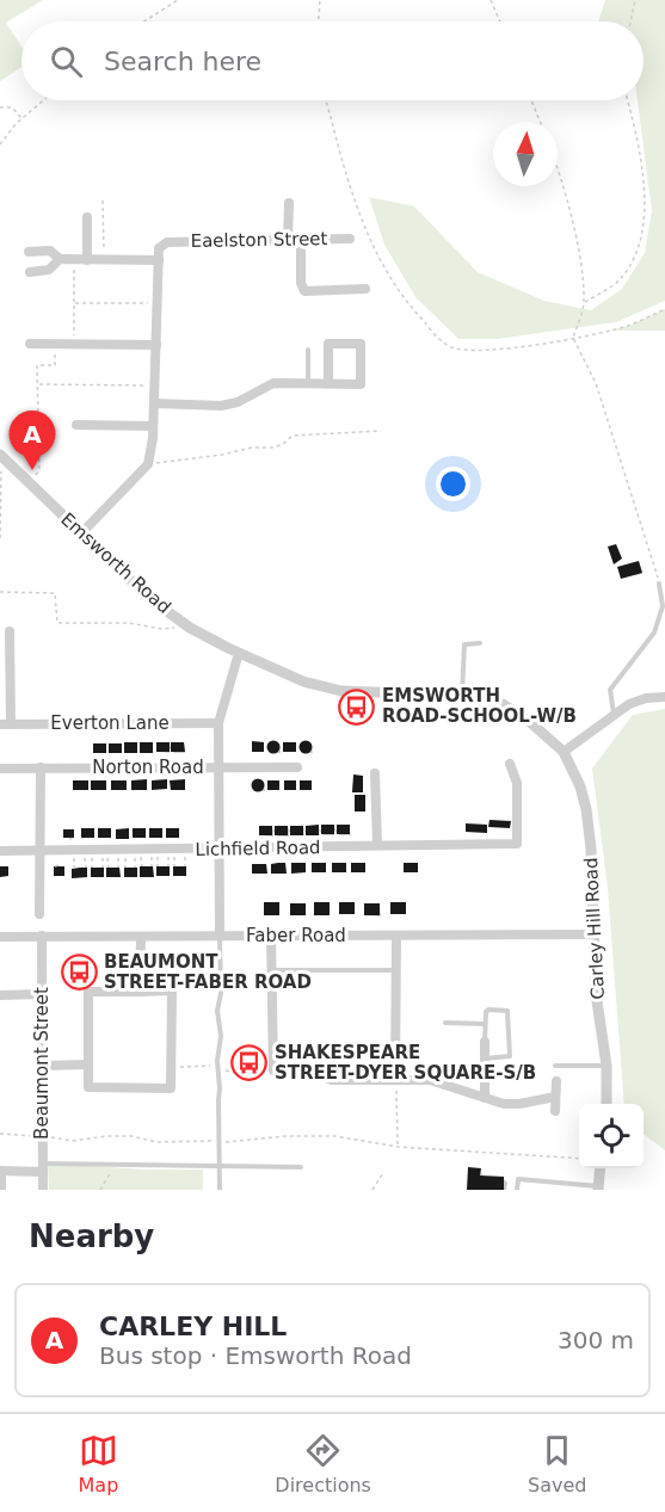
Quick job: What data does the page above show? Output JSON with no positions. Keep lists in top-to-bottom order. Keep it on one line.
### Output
{"streets":{"street":["Eaelston Street","Emsworth Road","Everton Lane","Norton Road","Lichfield Road","Carley Hill Road","Faber Road","Beaumont Street"]},"crossings":[["Emsworth Road","Carley Hill Road"],["Carley Hill Road","Faber Road"],["Faber Road","Beaumont Street"]],"places":{"bus stop":["EMSWORTH ROAD-SCHOOL-W/B","BEAUMONT STREET-FABER ROAD","SHAKESPEARE STREET-DYER SQUARE-S/B"]},"north":"top","page":{"search":"Search here","pins":"A","heading":"Nearby","list":[{"mark":"A","name":"CARLEY HILL","note":"Bus stop · Emsworth Road","value":"300 m"}],"nav":["Map","Directions","Saved"]}}
